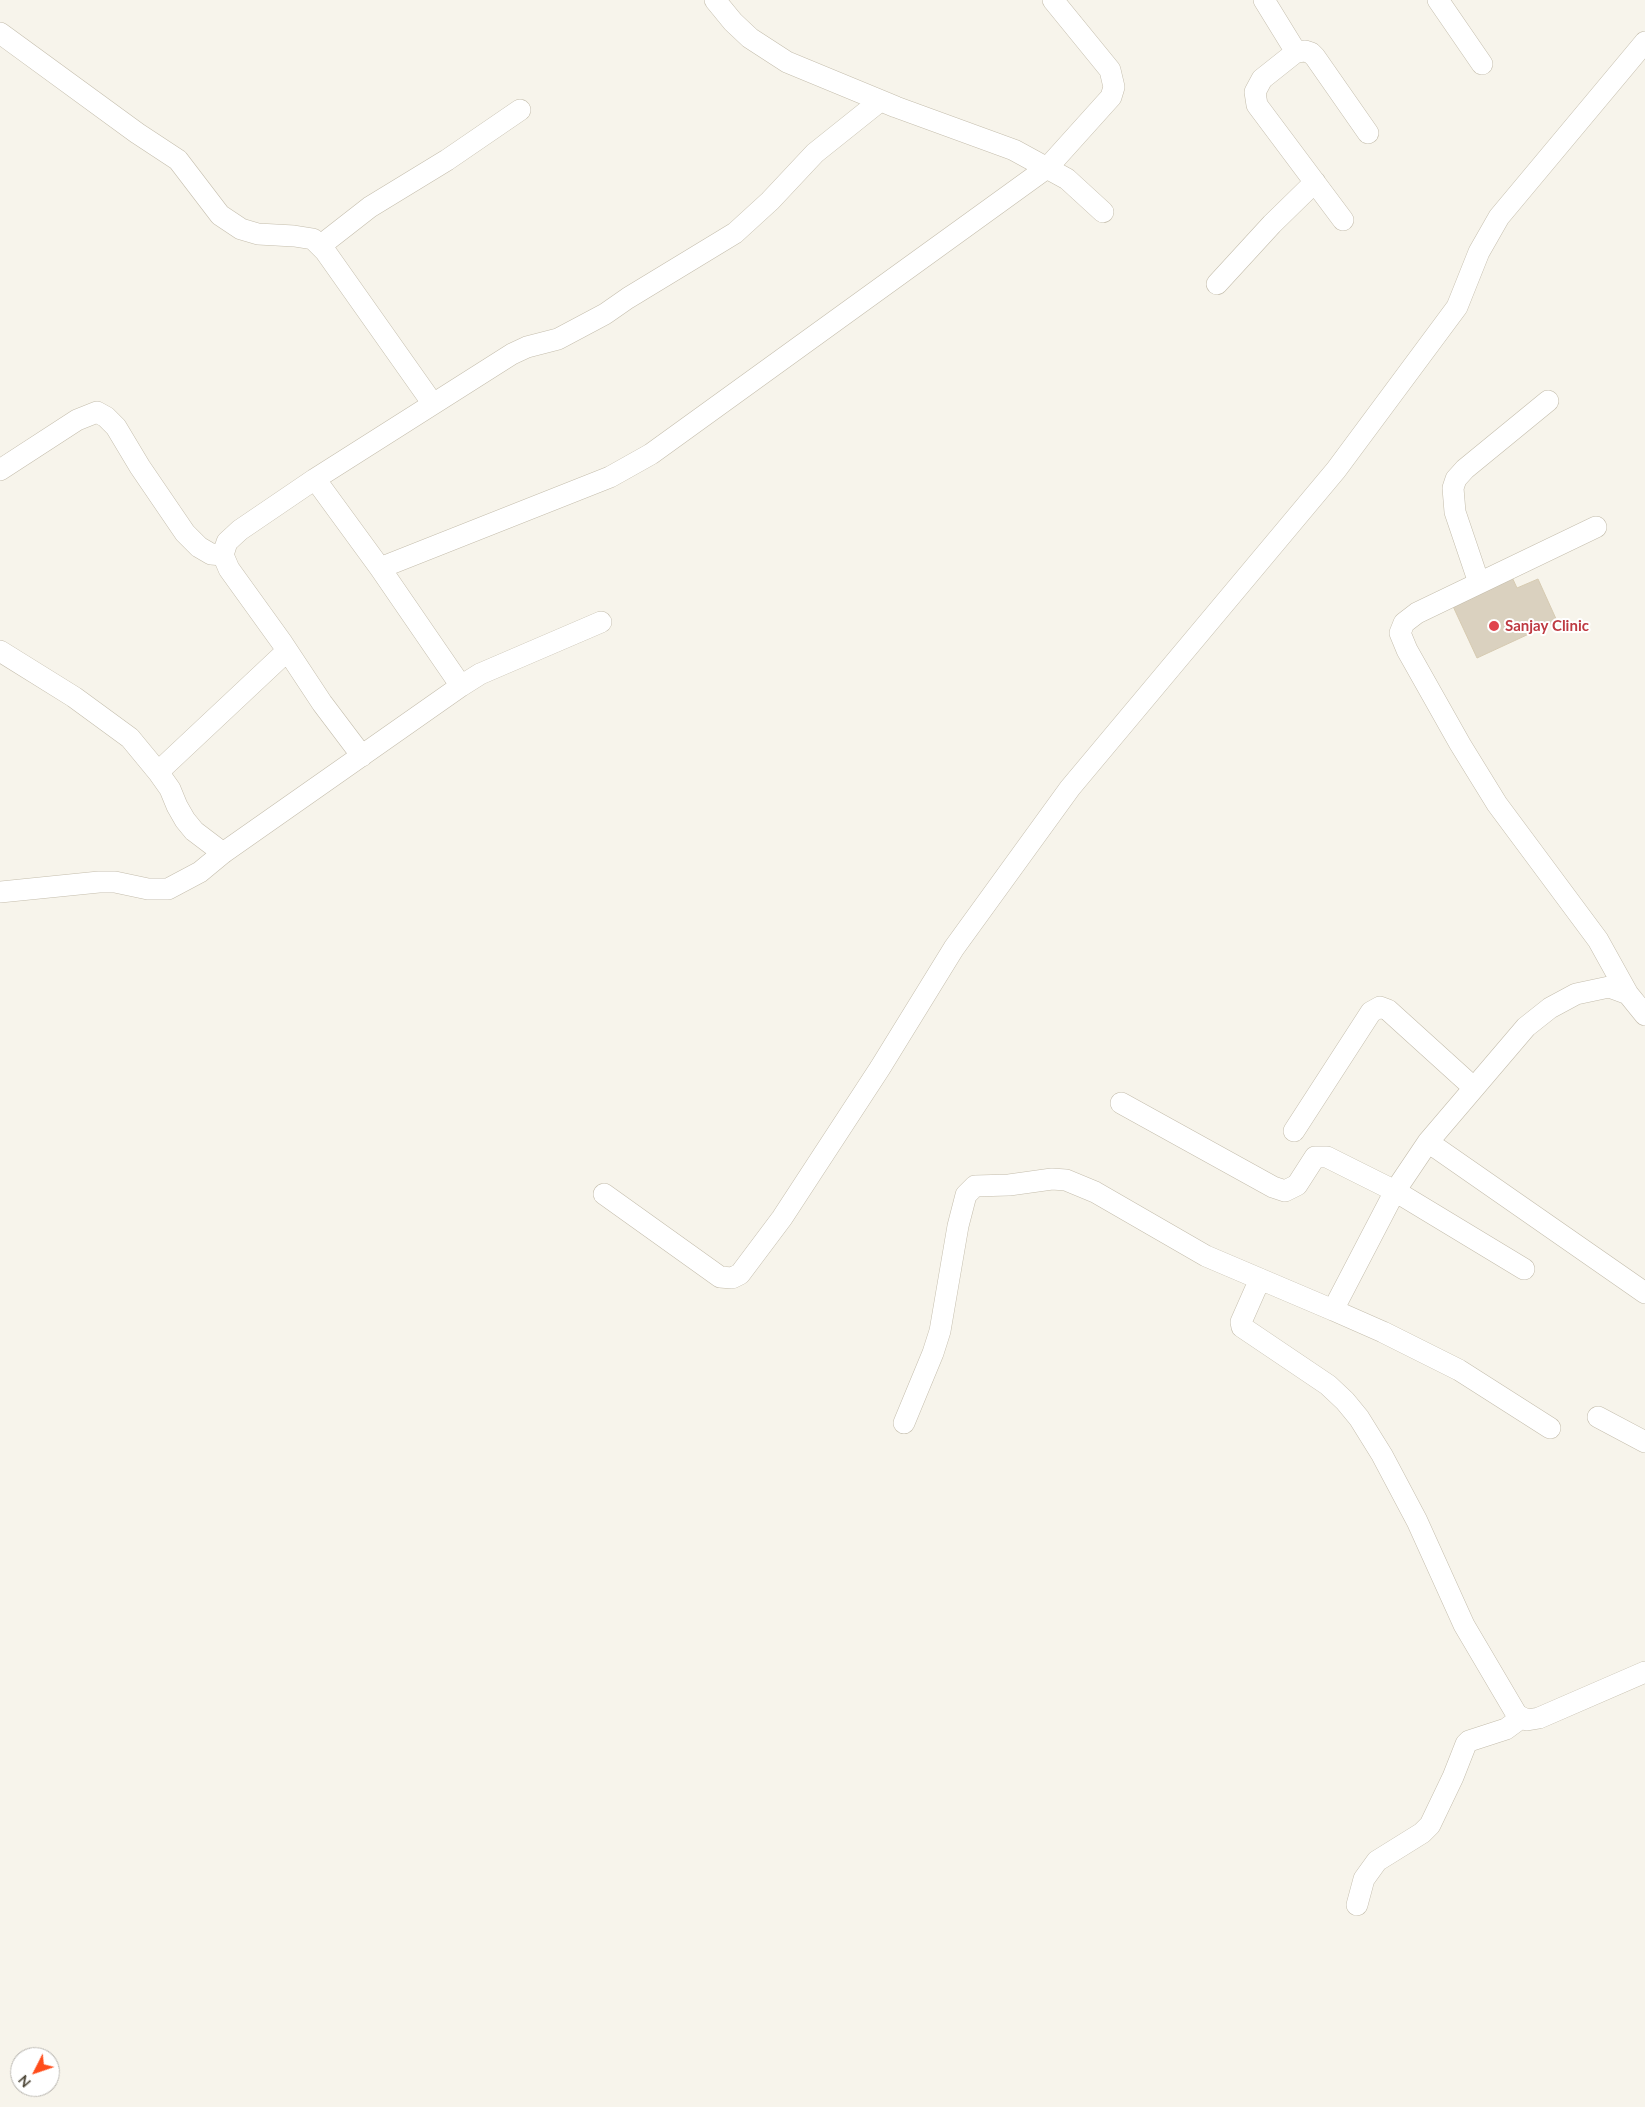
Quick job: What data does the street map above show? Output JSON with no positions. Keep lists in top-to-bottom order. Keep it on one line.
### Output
{"places":["Sanjay Clinic"],"north":"bottom left"}
